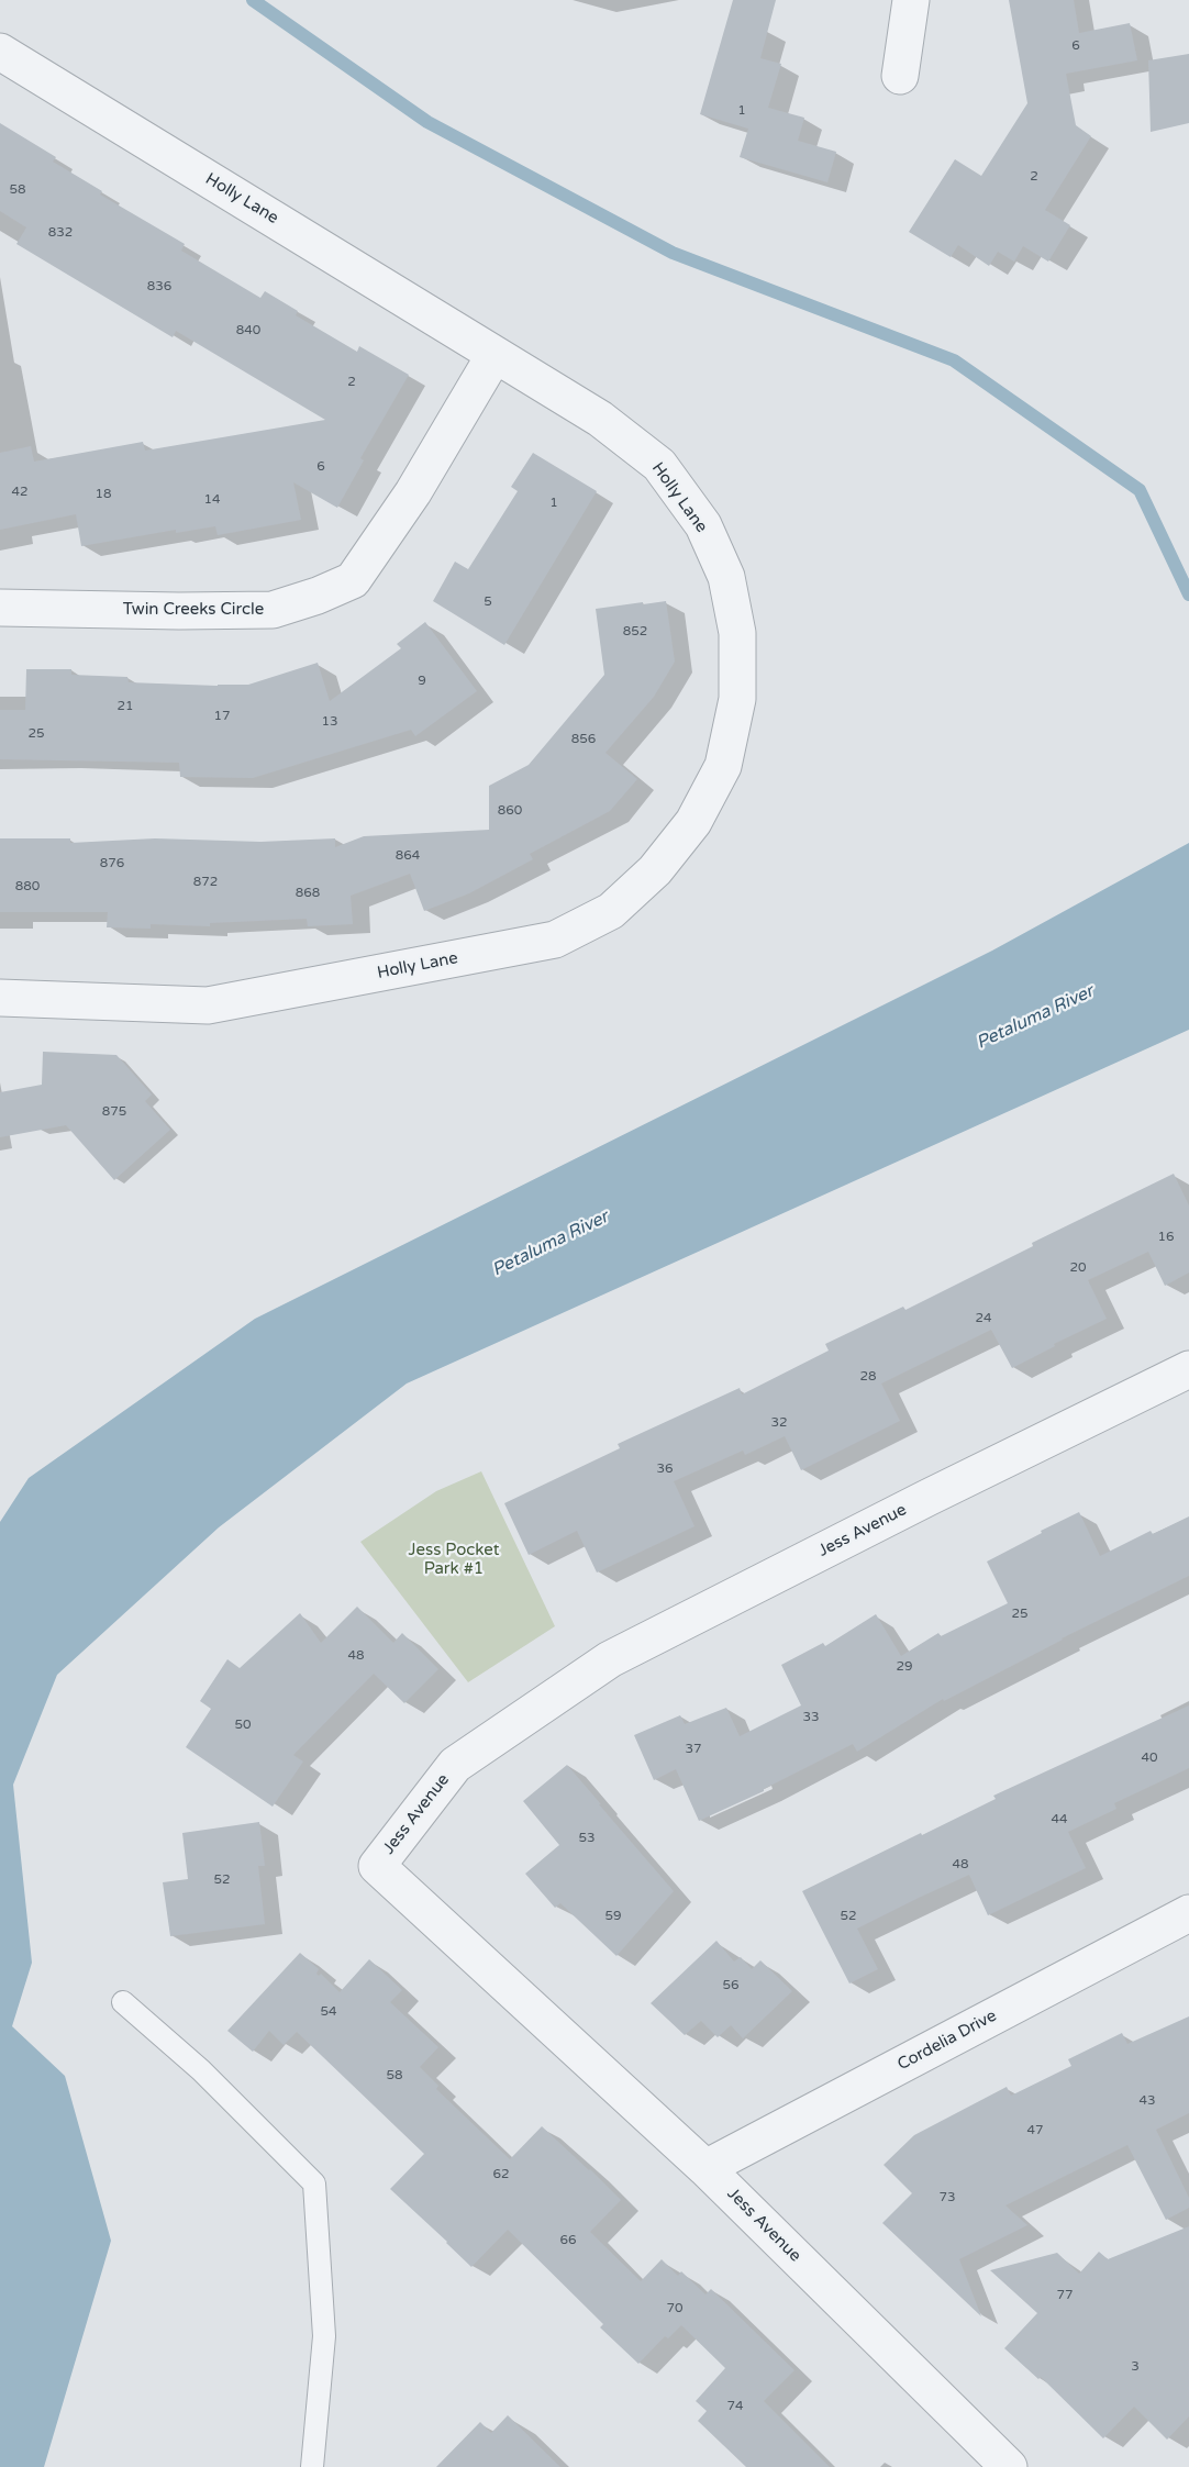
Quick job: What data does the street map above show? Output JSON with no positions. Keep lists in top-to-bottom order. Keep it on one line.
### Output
{"streets":{"street":["Holly Lane","Twin Creeks Circle","Jess Avenue","Cordelia Drive"]},"crossings":[["Holly Lane","Twin Creeks Circle"],["Jess Avenue","Cordelia Drive"]],"water":["Petaluma River"],"parks":["Jess Pocket Park #1"],"house_numbers":["6","1","2","58","832","836","840","2","6","42","18","14","1","5","852","9","21","17","13","25","856","860","864","876","872","880","868","875","16","20","24","28","32","36","25","48","29","33","50","37","40","44","53","48","52","59","52","56","54","58","43","47","62","73","66","77","70","3","74"]}
